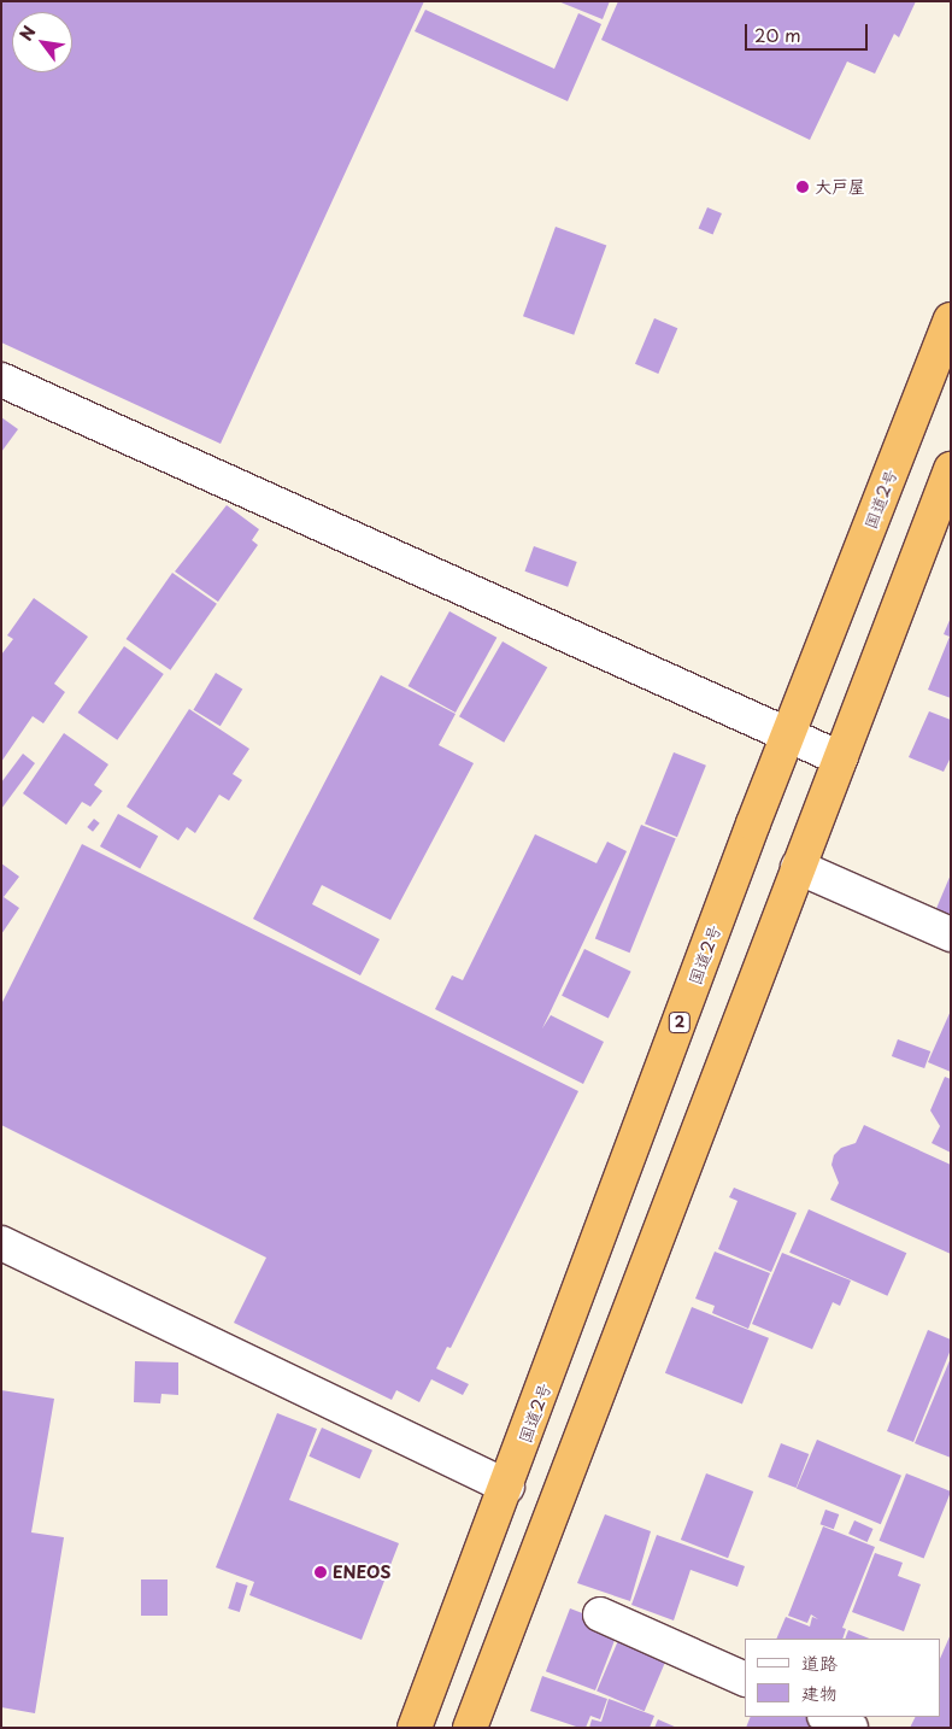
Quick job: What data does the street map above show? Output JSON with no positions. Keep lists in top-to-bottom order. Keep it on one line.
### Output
{"streets":{"highway":["国道2号","2"]},"places":["大戸屋","ENEOS"],"legend":["道路","建物"],"scale_bar":"20 m","north":"top left"}
